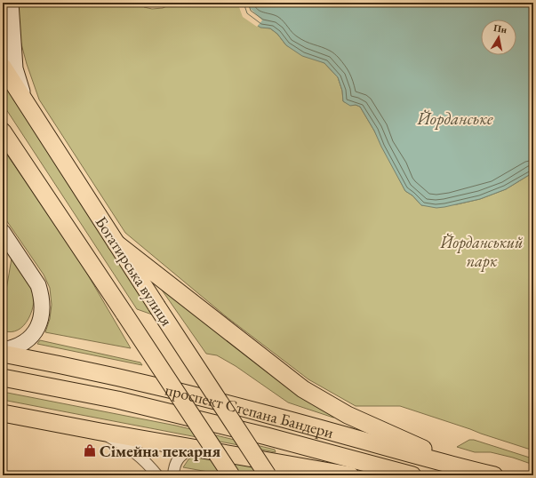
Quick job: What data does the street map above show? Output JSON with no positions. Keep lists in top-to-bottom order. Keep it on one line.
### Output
{"streets":{"main road":["Богатирська вулиця","проспект Степана Бандери"]},"water":["Йорданське"],"parks":["Йорданський парк"],"places":{"shop":["Сімейна пекарня"]},"north":"top"}
